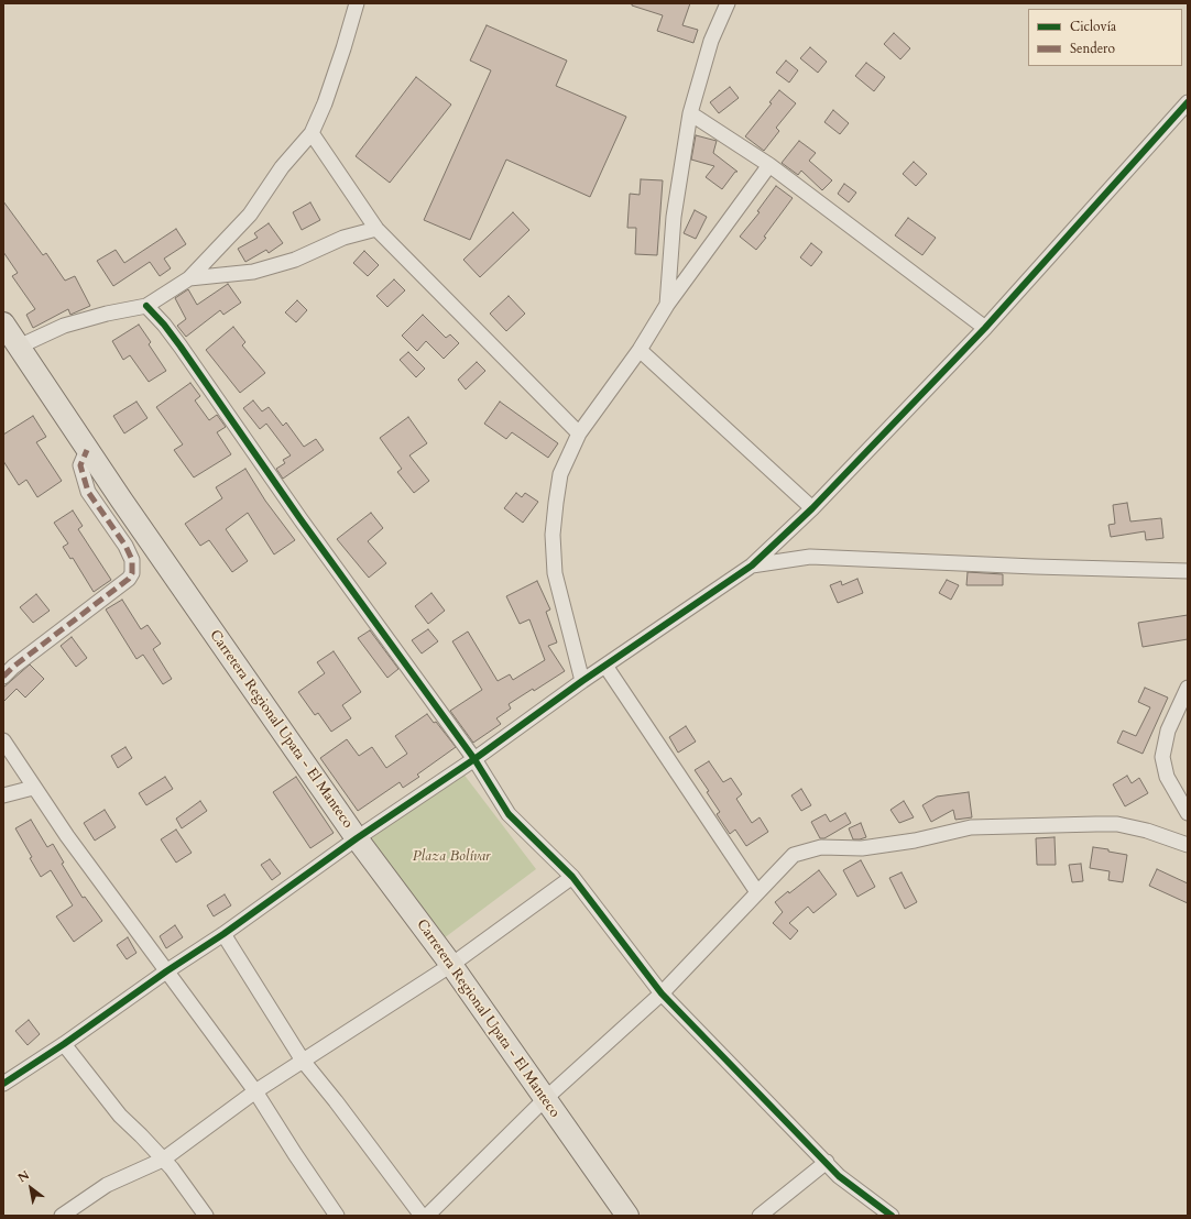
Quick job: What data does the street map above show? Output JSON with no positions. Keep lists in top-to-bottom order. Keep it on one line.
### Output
{"streets":{"main road":["Carretera Regional Upata - El Manteco"]},"parks":["Plaza Bolívar"],"legend":["Ciclovía","Sendero"],"north":"top left"}
